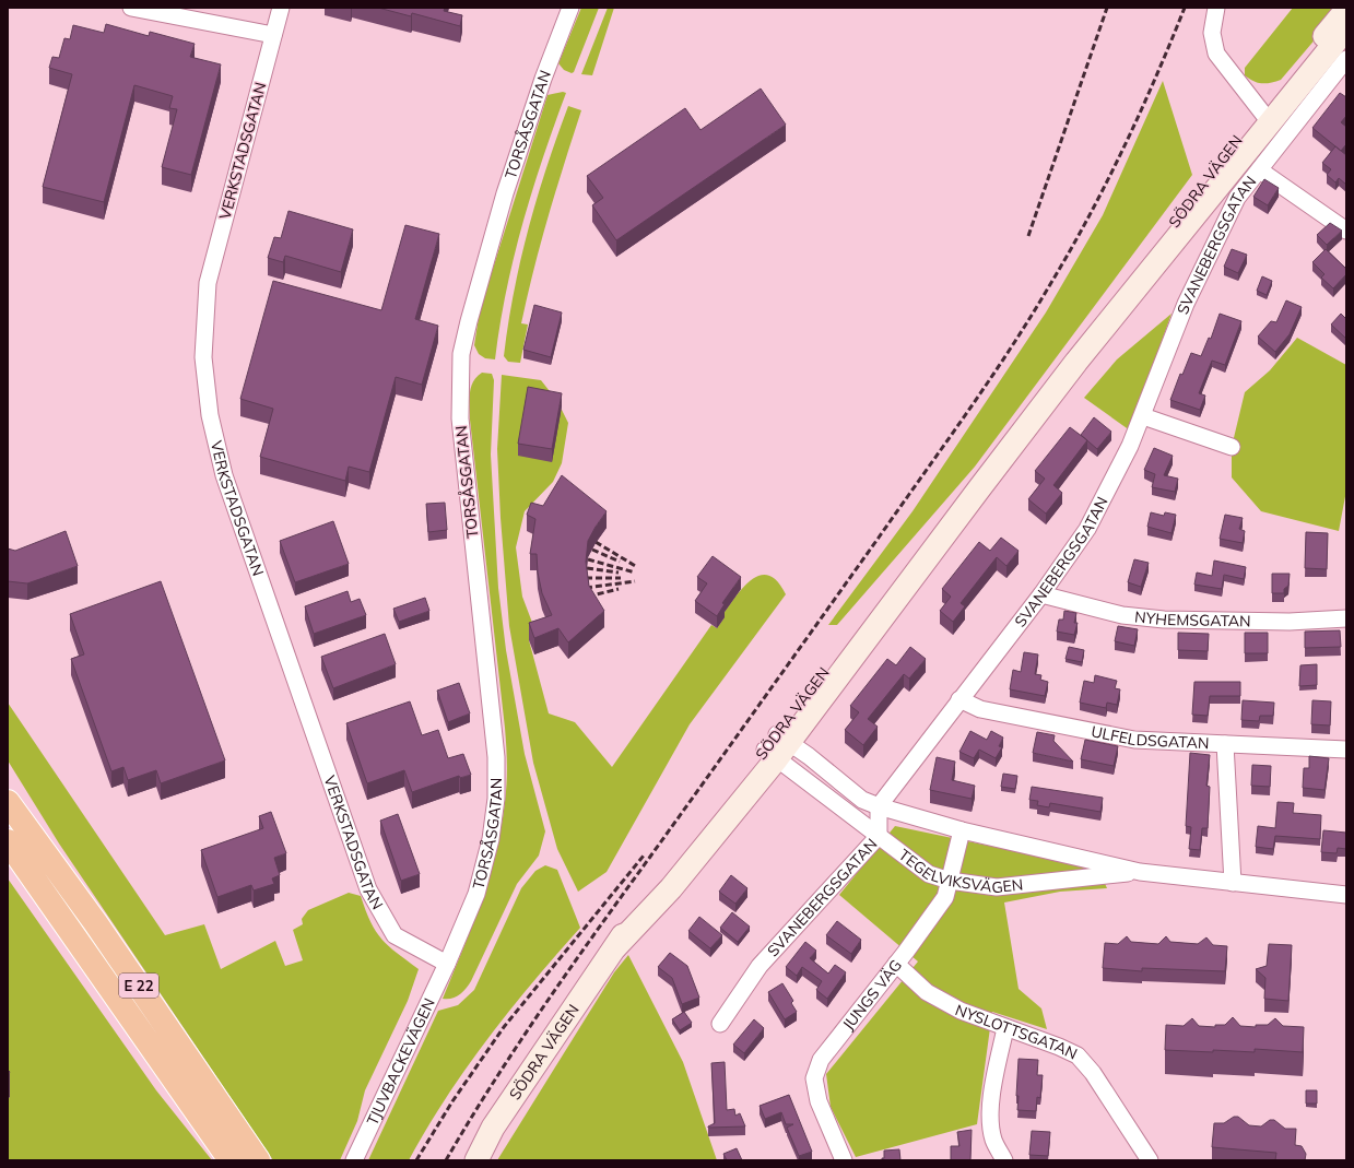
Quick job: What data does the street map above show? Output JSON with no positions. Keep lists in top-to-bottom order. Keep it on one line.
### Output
{"streets":{"highway":["E 22"],"main road":["SÖDRA VÄGEN"],"street":["TORSÅSGATAN","VERKSTADSGATAN","SVANEBERGSGATAN","NYHEMSGATAN","ULFELDSGATAN","TEGELVIKSVÄGEN","JUNGS VÄG","NYSLOTTSGATAN","TJUVBACKEVÄGEN"]},"crossings":[["TORSÅSGATAN","VERKSTADSGATAN"],["TORSÅSGATAN","TJUVBACKEVÄGEN"],["VERKSTADSGATAN","TJUVBACKEVÄGEN"],["SÖDRA VÄGEN","TEGELVIKSVÄGEN"],["SVANEBERGSGATAN","NYHEMSGATAN"],["SVANEBERGSGATAN","ULFELDSGATAN"],["SVANEBERGSGATAN","TEGELVIKSVÄGEN"],["TEGELVIKSVÄGEN","JUNGS VÄG"],["JUNGS VÄG","NYSLOTTSGATAN"]]}
